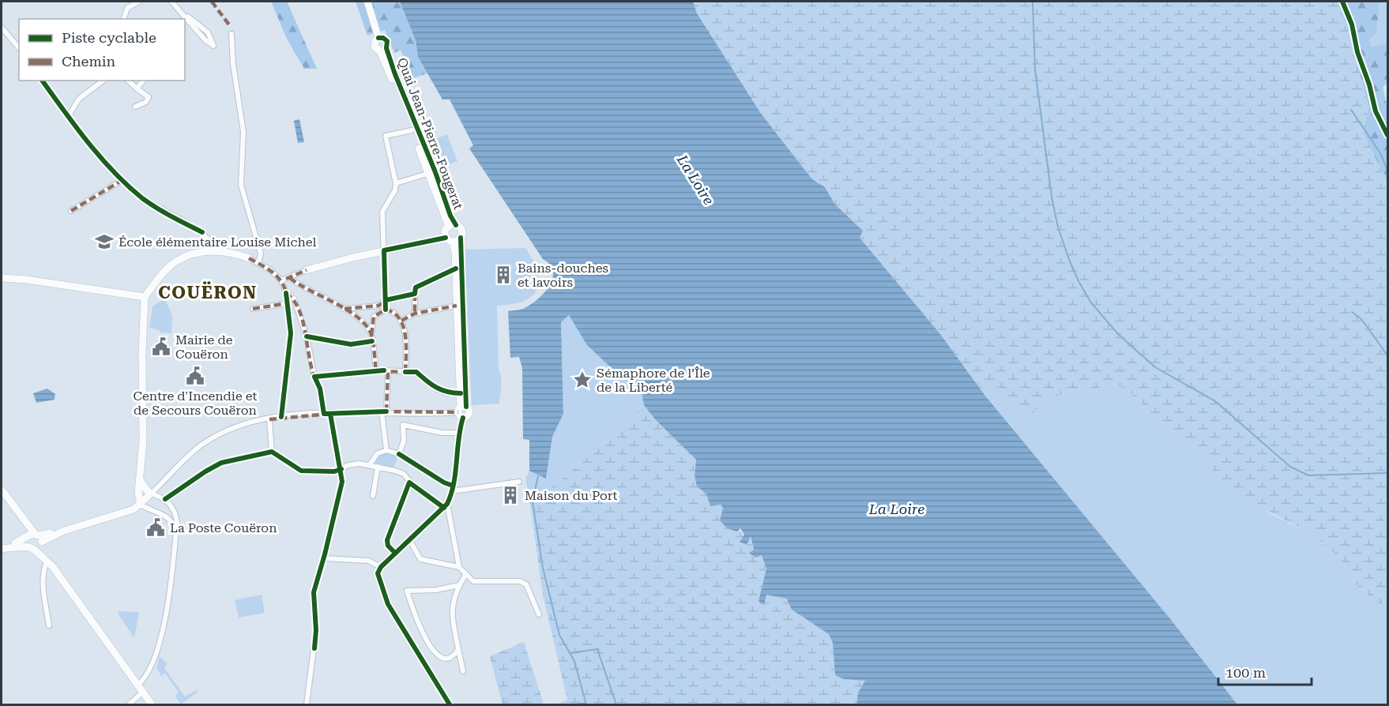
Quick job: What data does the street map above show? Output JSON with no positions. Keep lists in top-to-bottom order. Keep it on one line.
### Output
{"streets":{"main road":["Quai Jean-Pierre-Fougerat"]},"districts":["COUËRON"],"water":["La Loire"],"places":{"school or university":["École élémentaire Louise Michel"],"building":["Bains-douches et lavoirs","Maison du Port"],"public building":["Mairie de Couëron","Centre d'Incendie et de Secours Couëron","La Poste Couëron"],"place":["Sémaphore de l’Île de la Liberté"]},"legend":["Piste cyclable","Chemin"],"scale_bar":"100 m"}
